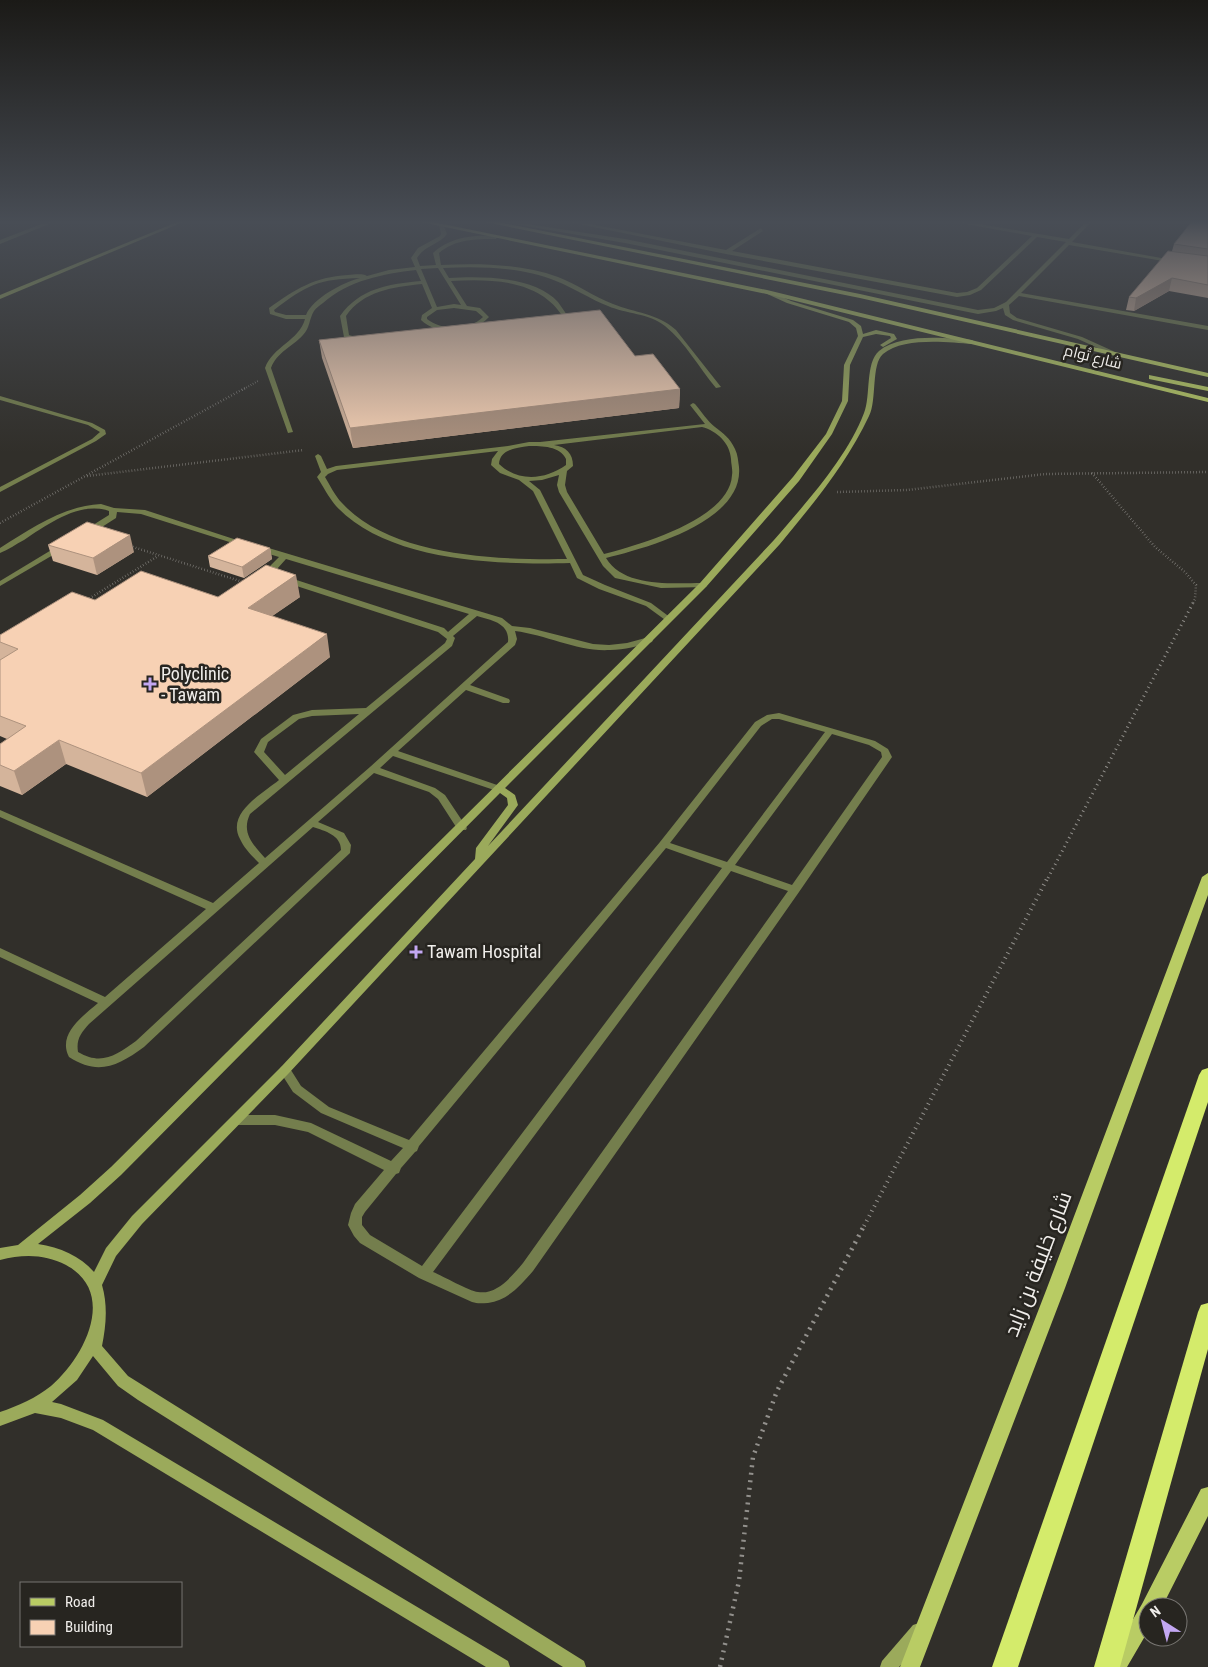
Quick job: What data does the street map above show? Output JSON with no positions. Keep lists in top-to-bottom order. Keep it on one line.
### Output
{"streets":{"main road":["شارع تُوام","شارع خليفة بن زايد"]},"places":{"health":["Polyclinic - Tawam","Tawam Hospital"]},"legend":["Road","Building"],"north":"top left"}
